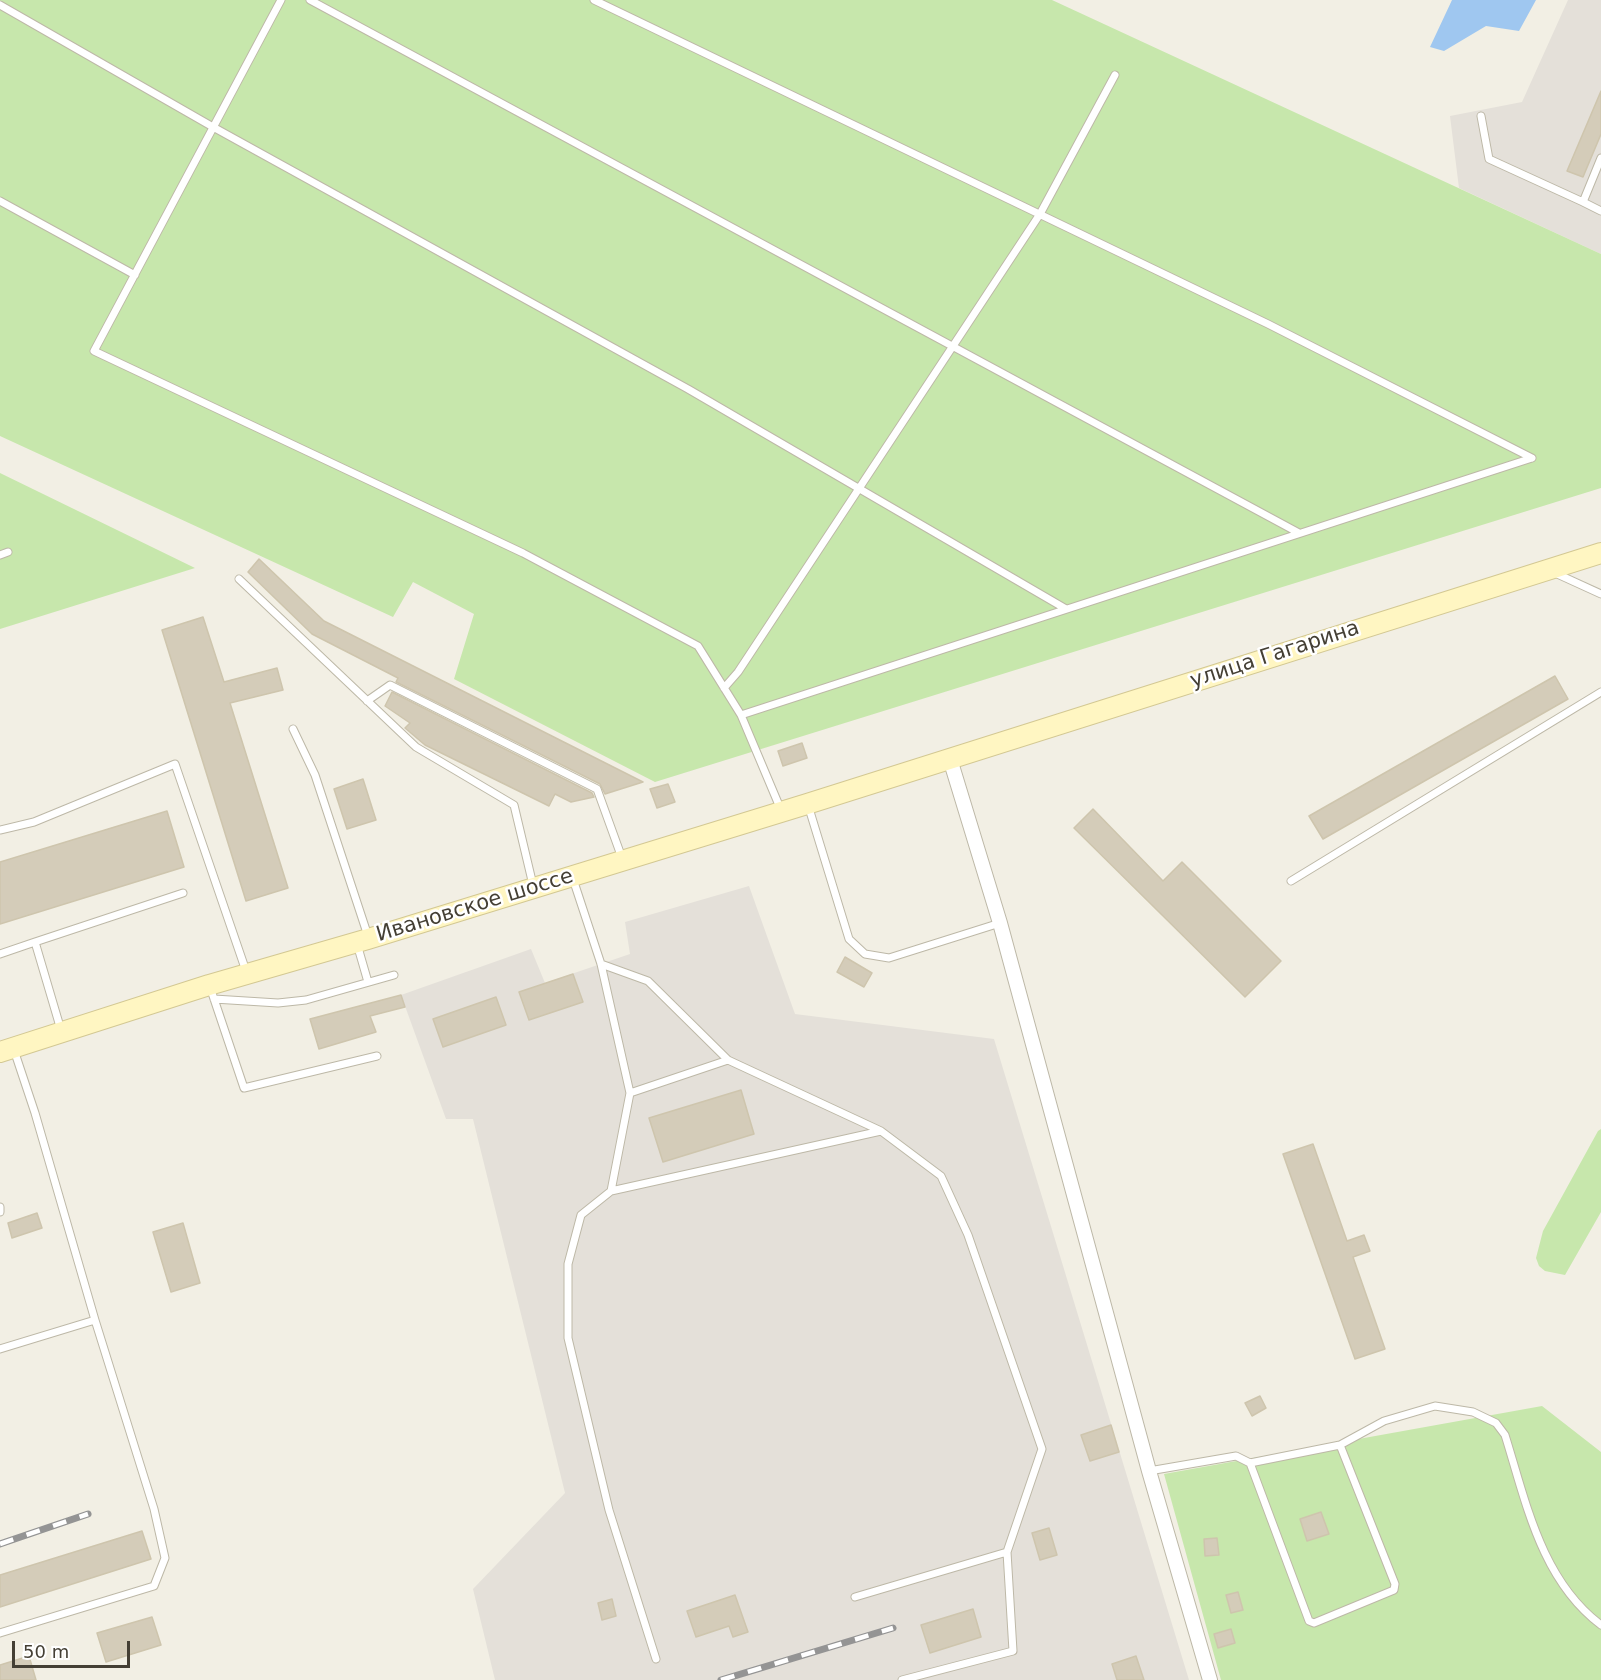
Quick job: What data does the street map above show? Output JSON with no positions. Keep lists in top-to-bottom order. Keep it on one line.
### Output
{"streets":{"street":["улица Гагарина","Ивановское шоссе"]},"crossings":[["улица Гагарина","Ивановское шоссе"]],"scale_bar":"50 m"}
